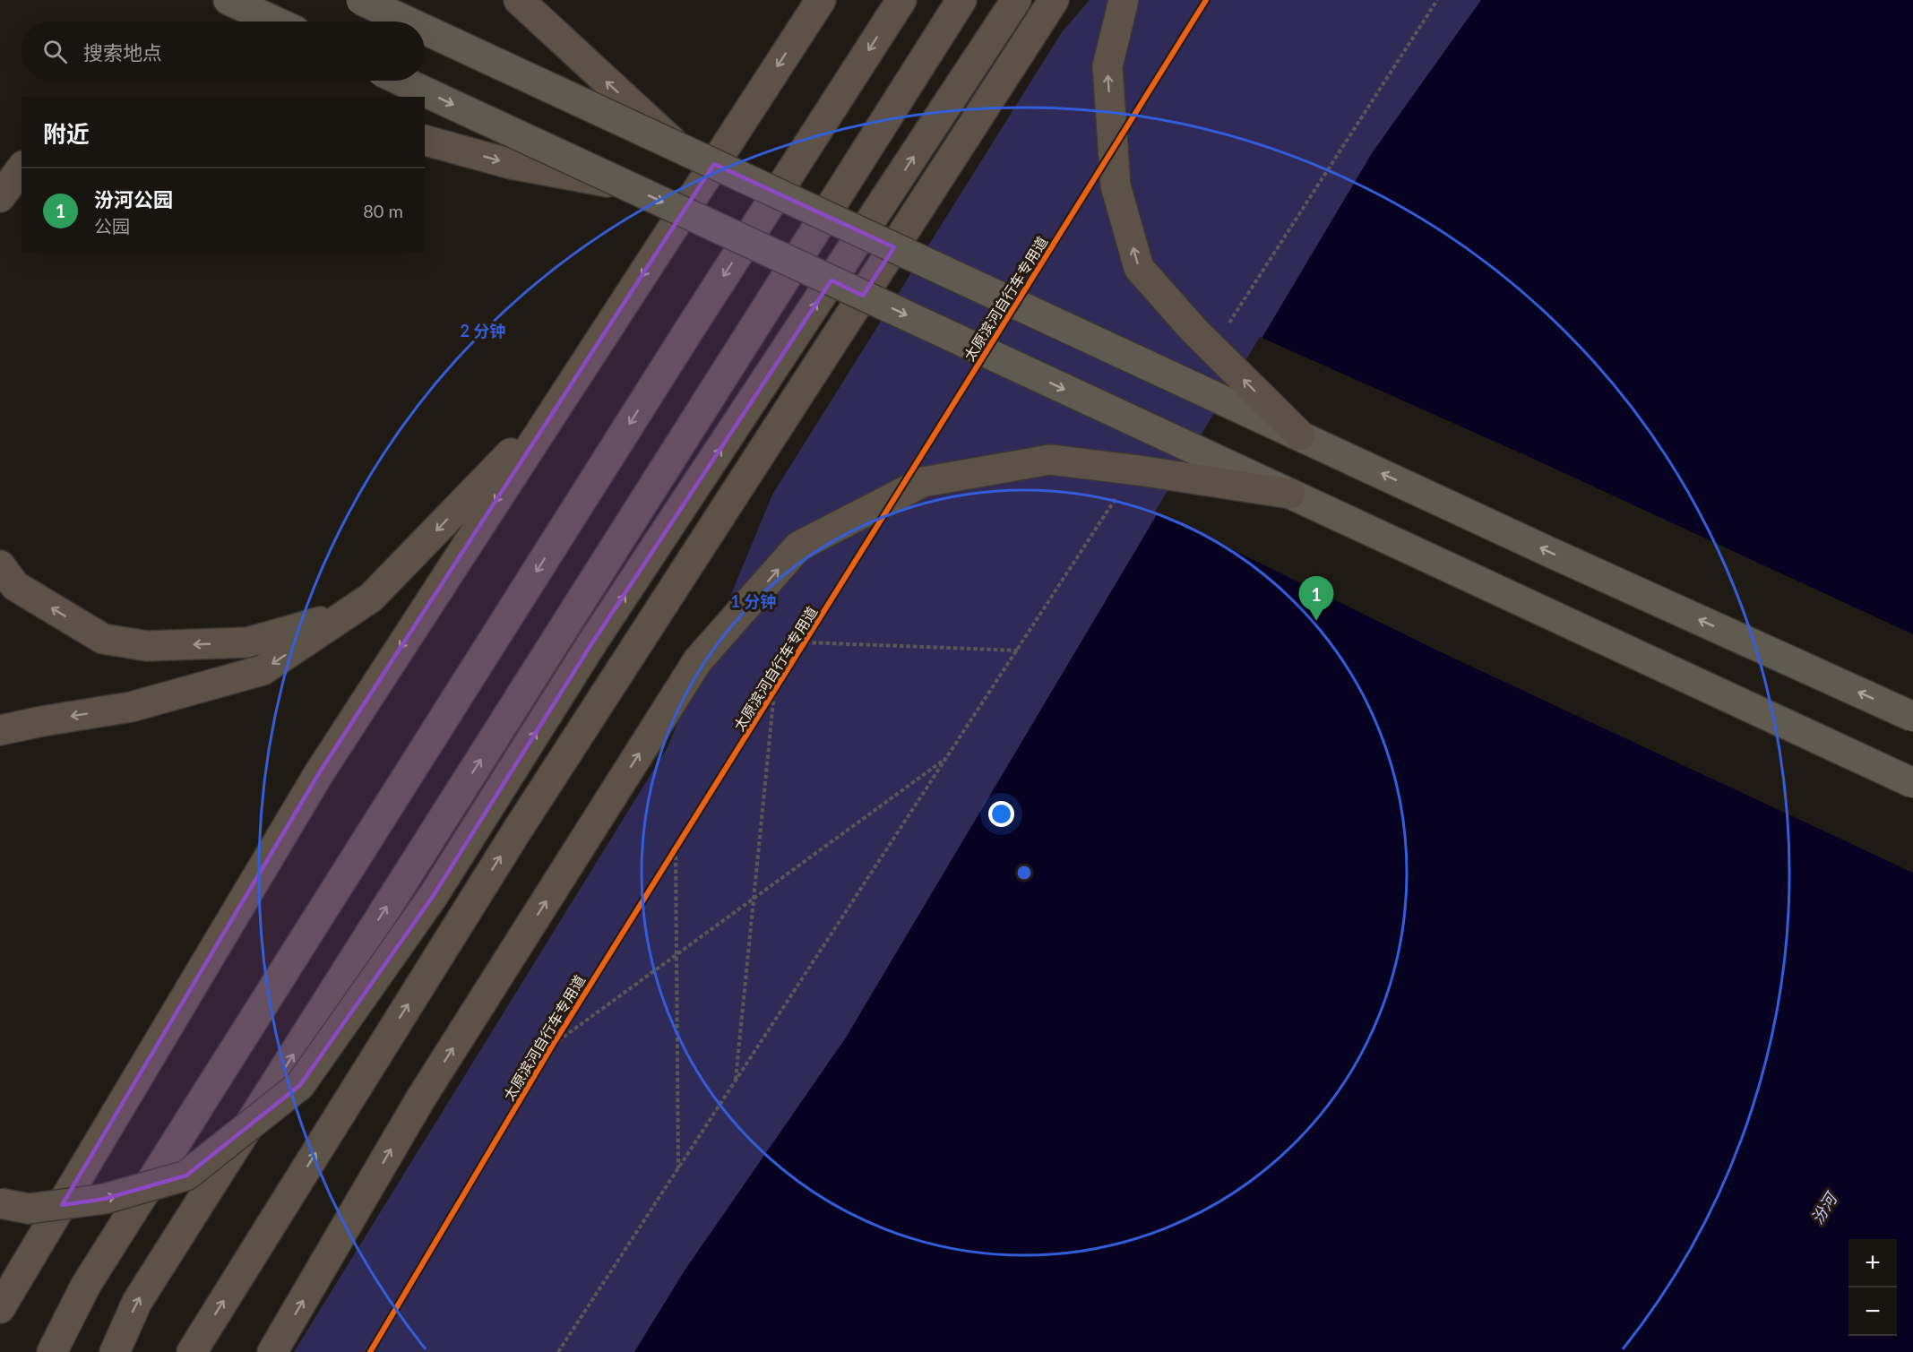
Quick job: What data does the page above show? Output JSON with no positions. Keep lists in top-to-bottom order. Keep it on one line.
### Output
{"streets":{"cycle path":["太原滨河自行车专用道"]},"water":["汾河"],"page":{"search":"搜索地点","heading":"附近","list":[{"mark":"1","name":"汾河公园","note":"公园","value":"80 m"}],"pins":"1","map_buttons":["+","−"]},"rings":["2 分钟","1 分钟"]}
